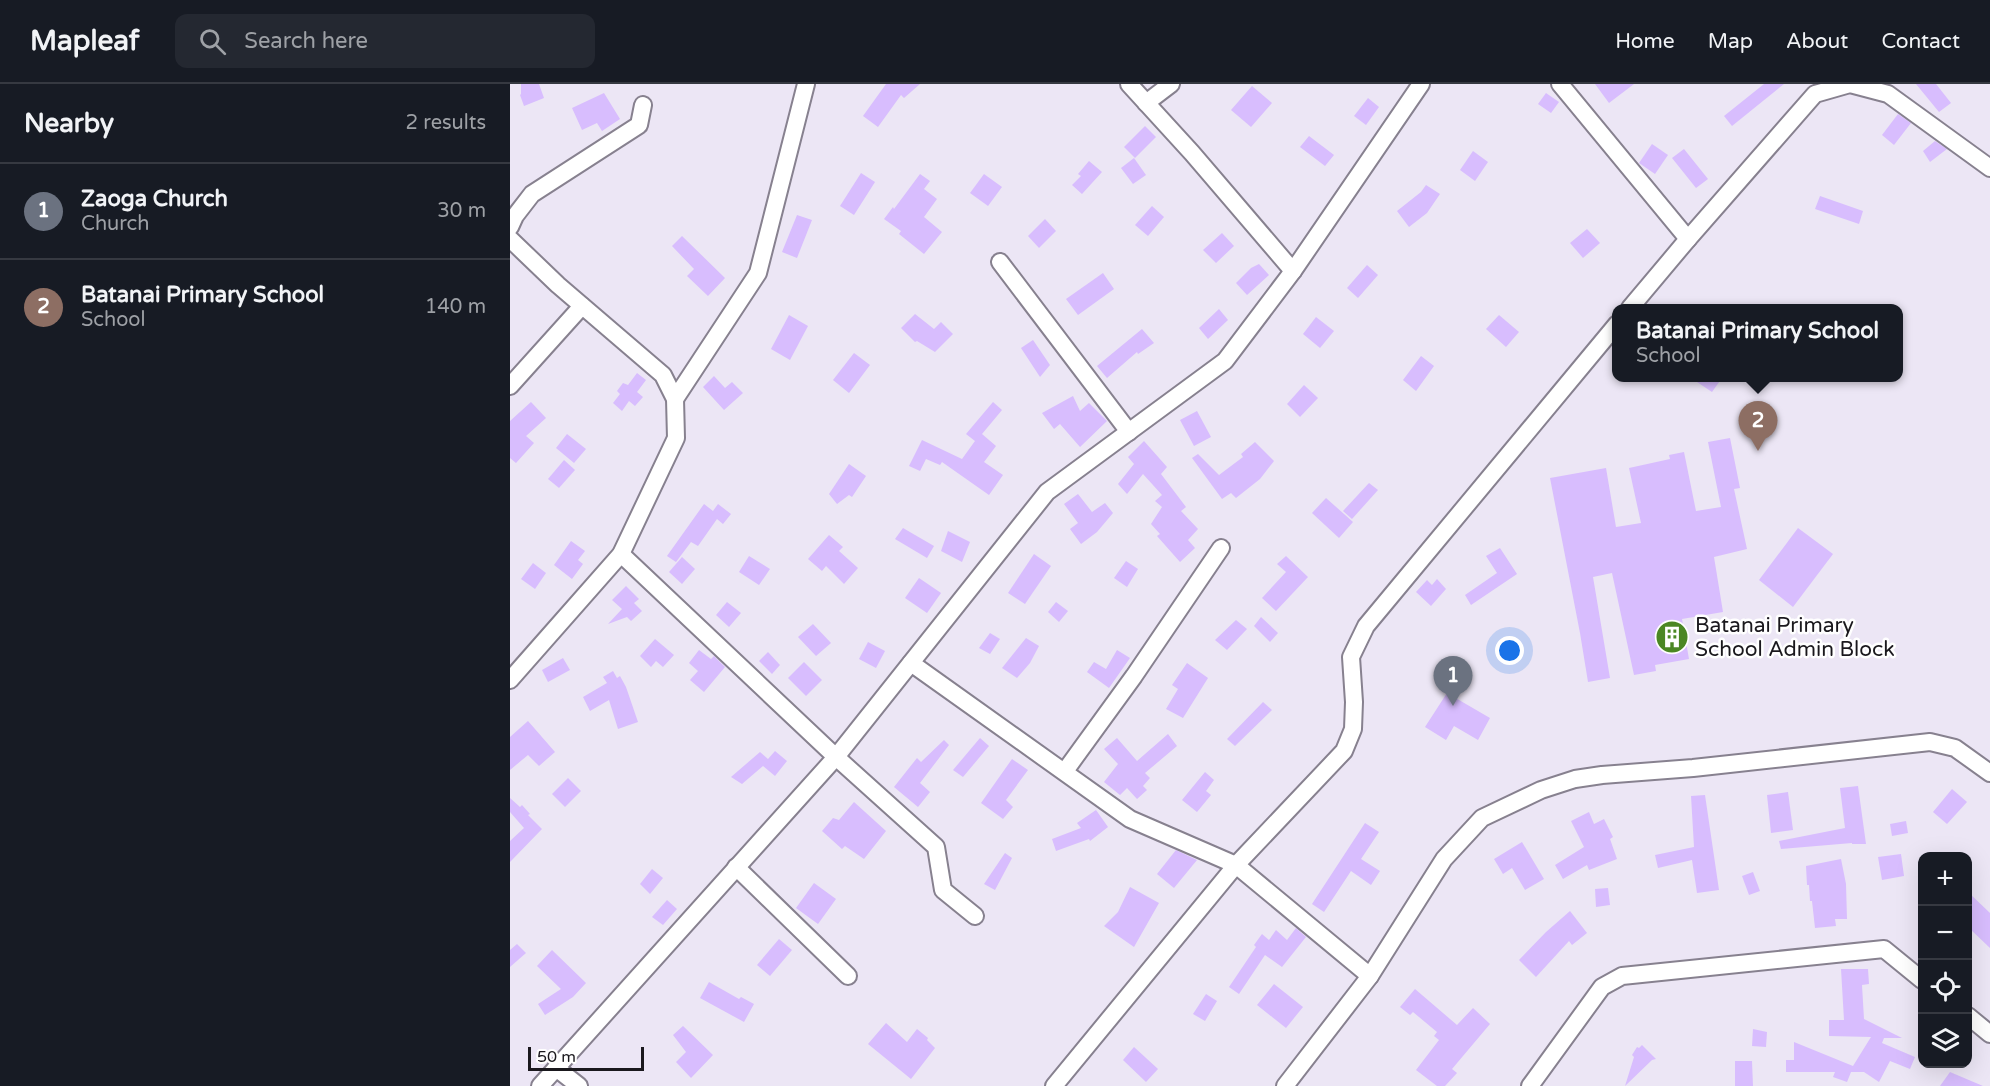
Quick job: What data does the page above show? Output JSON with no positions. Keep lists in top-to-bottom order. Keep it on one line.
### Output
{"places":{"building":["Batanai Primary School Admin Block"]},"scale_bar":"50 m","page":{"header":"Mapleaf","search":"Search here","nav":["Home","Map","About","Contact"],"heading":["Nearby","2 results"],"list":[{"mark":"1","name":"Zaoga Church","note":"Church","value":"30 m"},{"mark":"2","name":"Batanai Primary School","note":"School","value":"140 m"}],"popup":["Batanai Primary School","School"],"pins":["2","1"],"map_buttons":["+","−"],"scale":"50 m"}}
